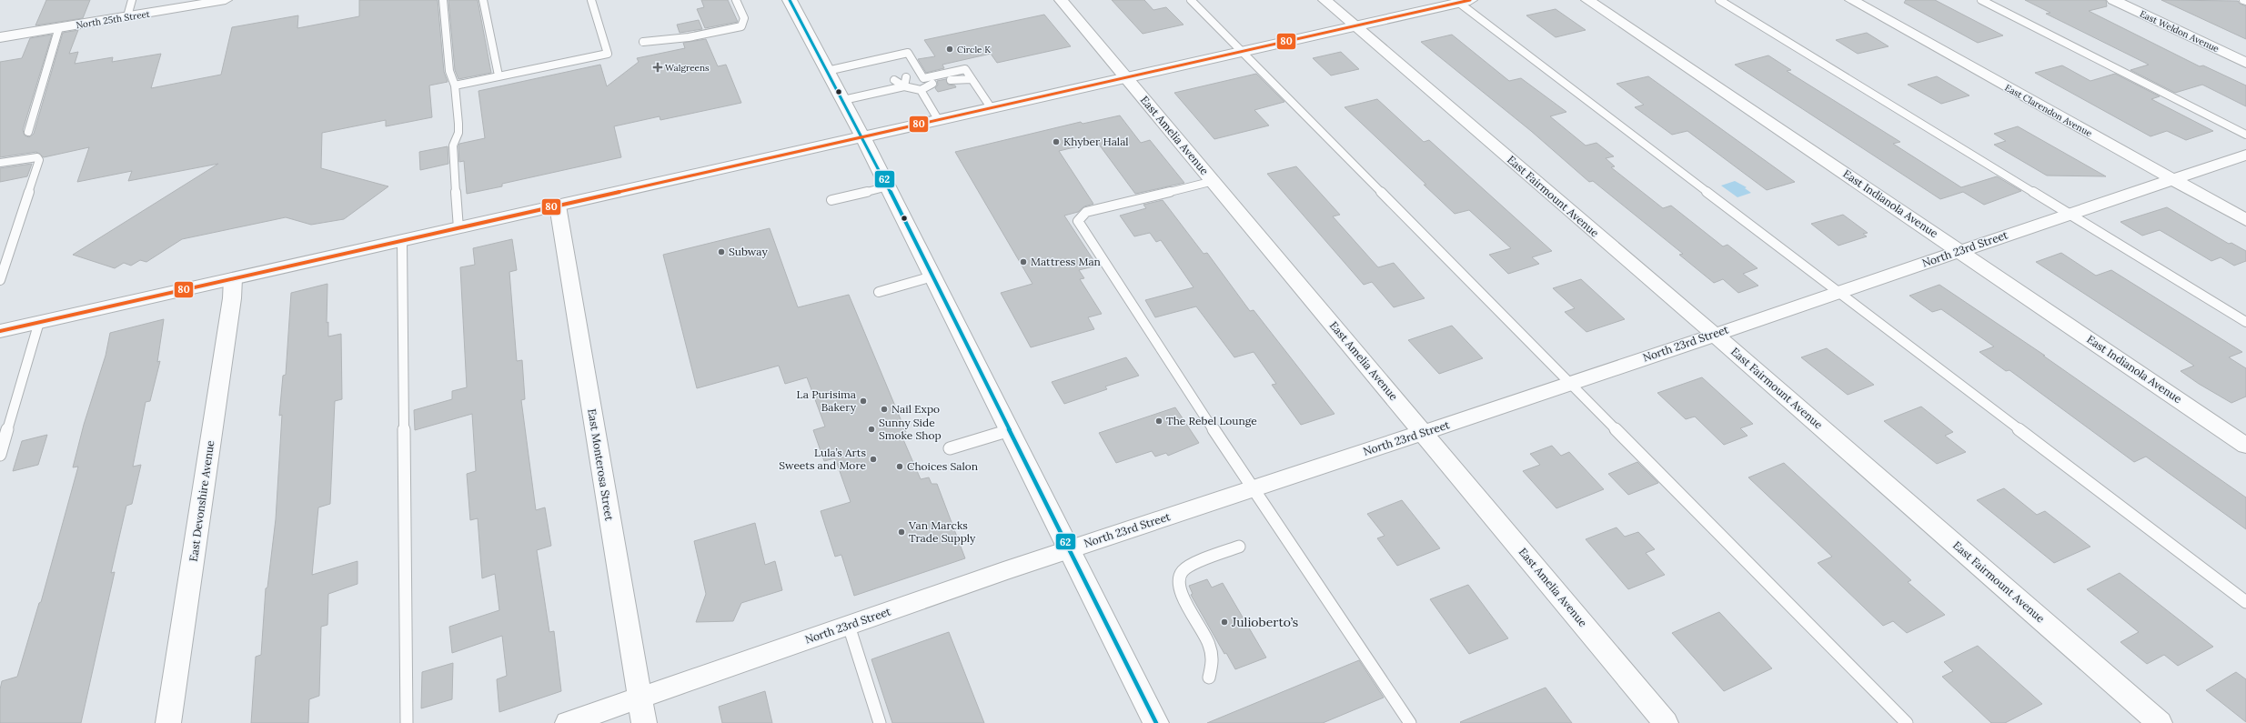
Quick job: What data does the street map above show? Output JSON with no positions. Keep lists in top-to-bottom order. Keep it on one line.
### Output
{"streets":{"street":["North 25th Street","East Weldon Avenue","East Clarendon Avenue","East Amelia Avenue","East Fairmount Avenue","East Indianola Avenue","North 23rd Street","East Monterosa Street","East Devonshire Avenue"]},"crossings":[["East Clarendon Avenue","North 23rd Street"],["East Amelia Avenue","North 23rd Street"],["East Fairmount Avenue","North 23rd Street"],["East Indianola Avenue","North 23rd Street"],["North 23rd Street","East Monterosa Street"]],"places":{"other":["Circle K","Khyber Halal","Subway","Mattress Man","La Purisima Bakery","Nail Expo","The Rebel Lounge","Sunny Side Smoke Shop","Lula’s Arts Sweets and More","Choices Salon","Van Marcks Trade Supply","Julioberto’s"],"health":["Walgreens"]},"lines":["transit line 62","transit line 80"]}
